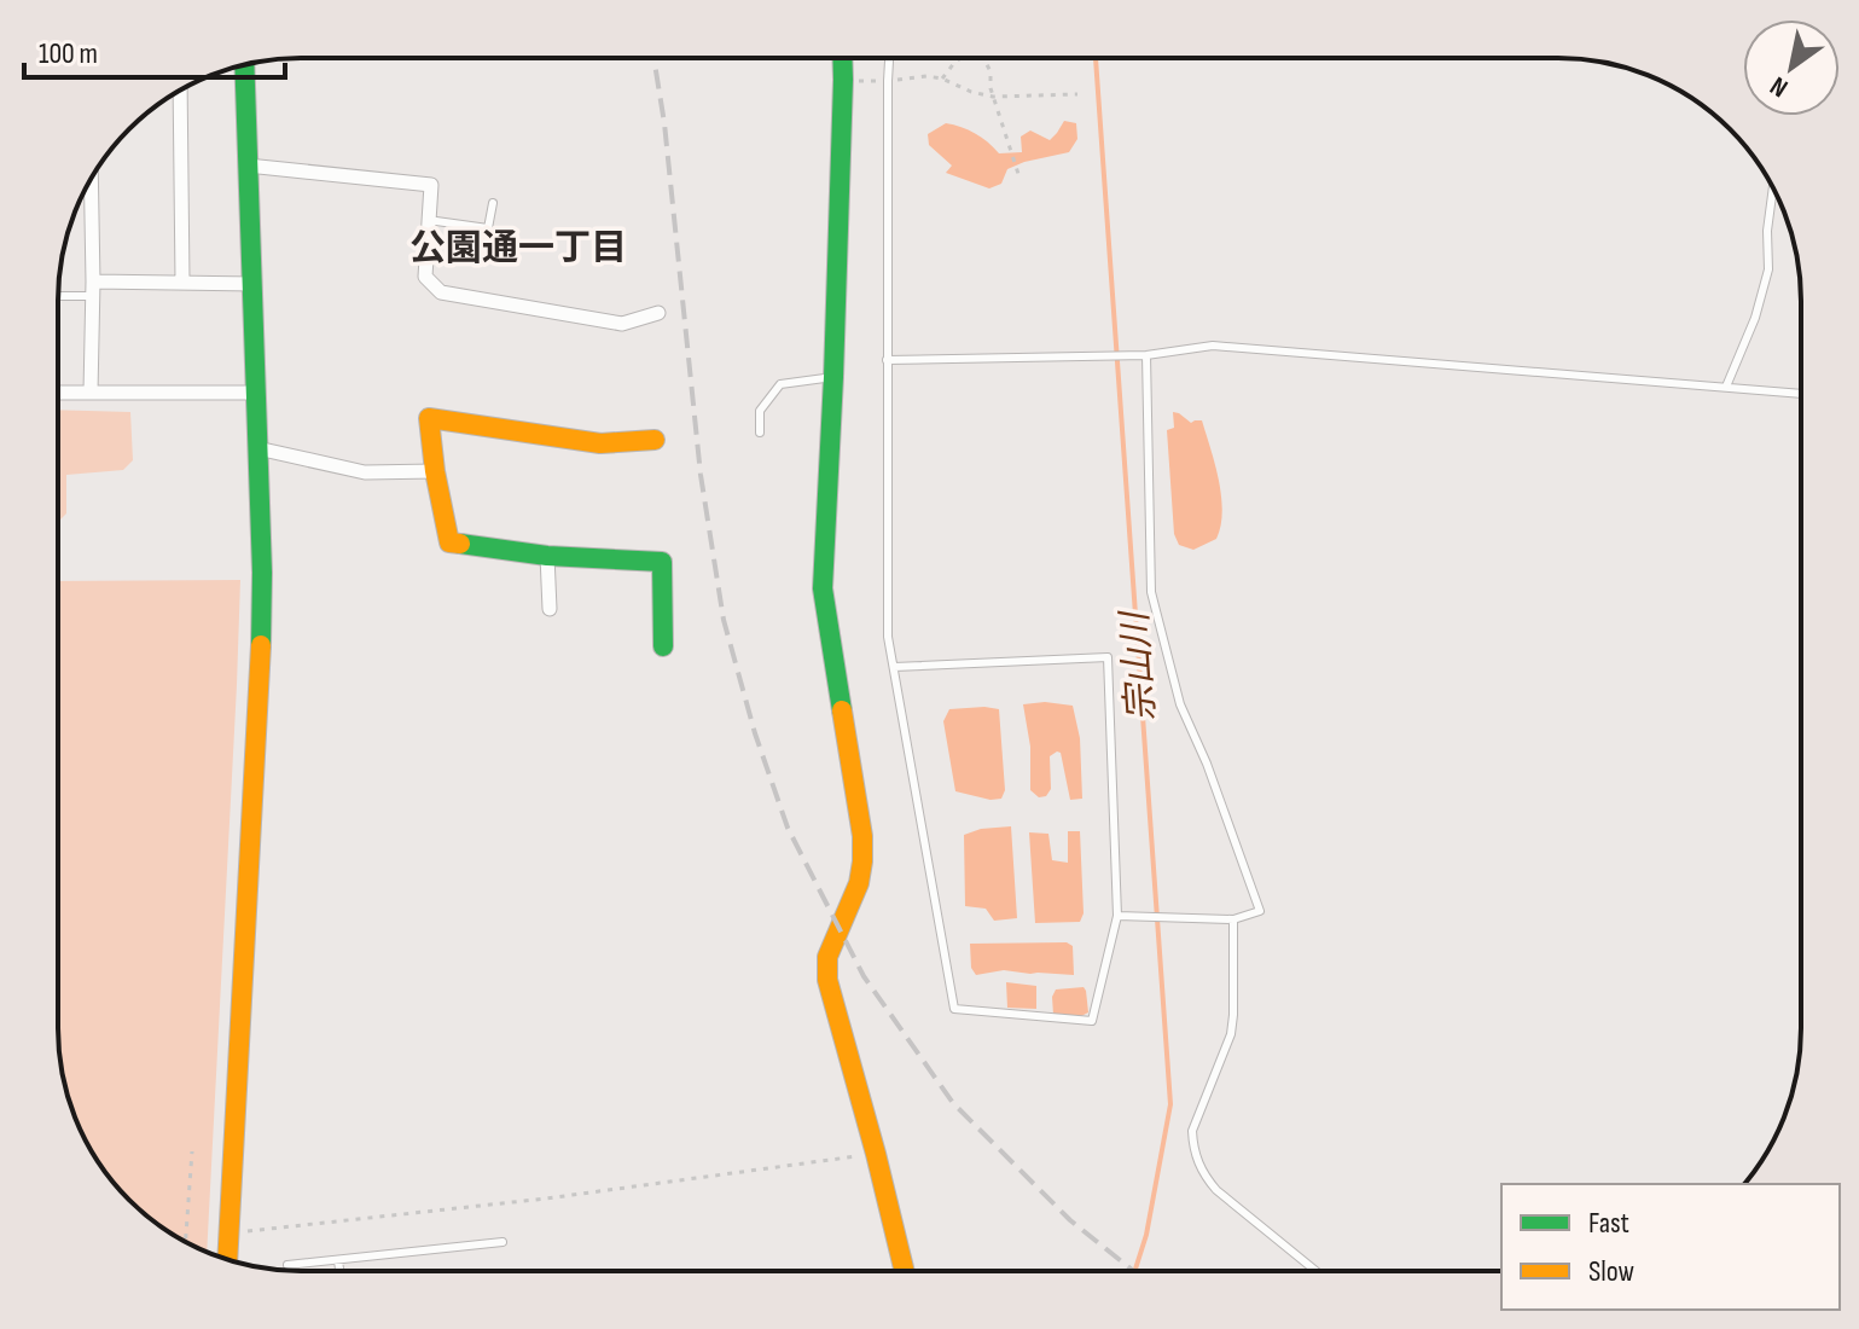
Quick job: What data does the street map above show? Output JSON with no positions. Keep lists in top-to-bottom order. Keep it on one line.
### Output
{"districts":["公園通一丁目"],"water":["宗山川"],"legend":["Fast","Slow"],"scale_bar":"100 m","north":"bottom left"}
